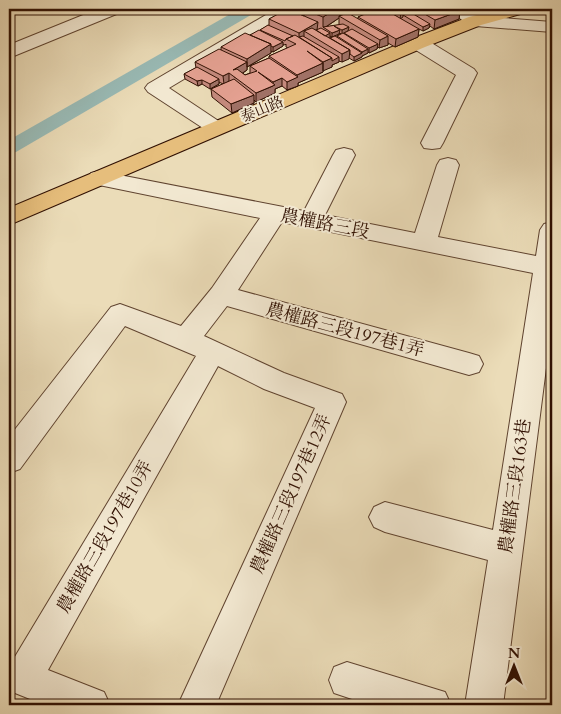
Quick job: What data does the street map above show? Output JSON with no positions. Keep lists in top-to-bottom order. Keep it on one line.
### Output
{"streets":{"main road":["泰山路"],"street":["農權路三段","農權路三段197巷1弄","農權路三段163巷","農權路三段197巷12弄","農權路三段197巷10弄"]},"crossings":[["泰山路","農權路三段"],["農權路三段","農權路三段163巷"],["農權路三段197巷12弄","農權路三段197巷10弄"]],"north":"top"}
